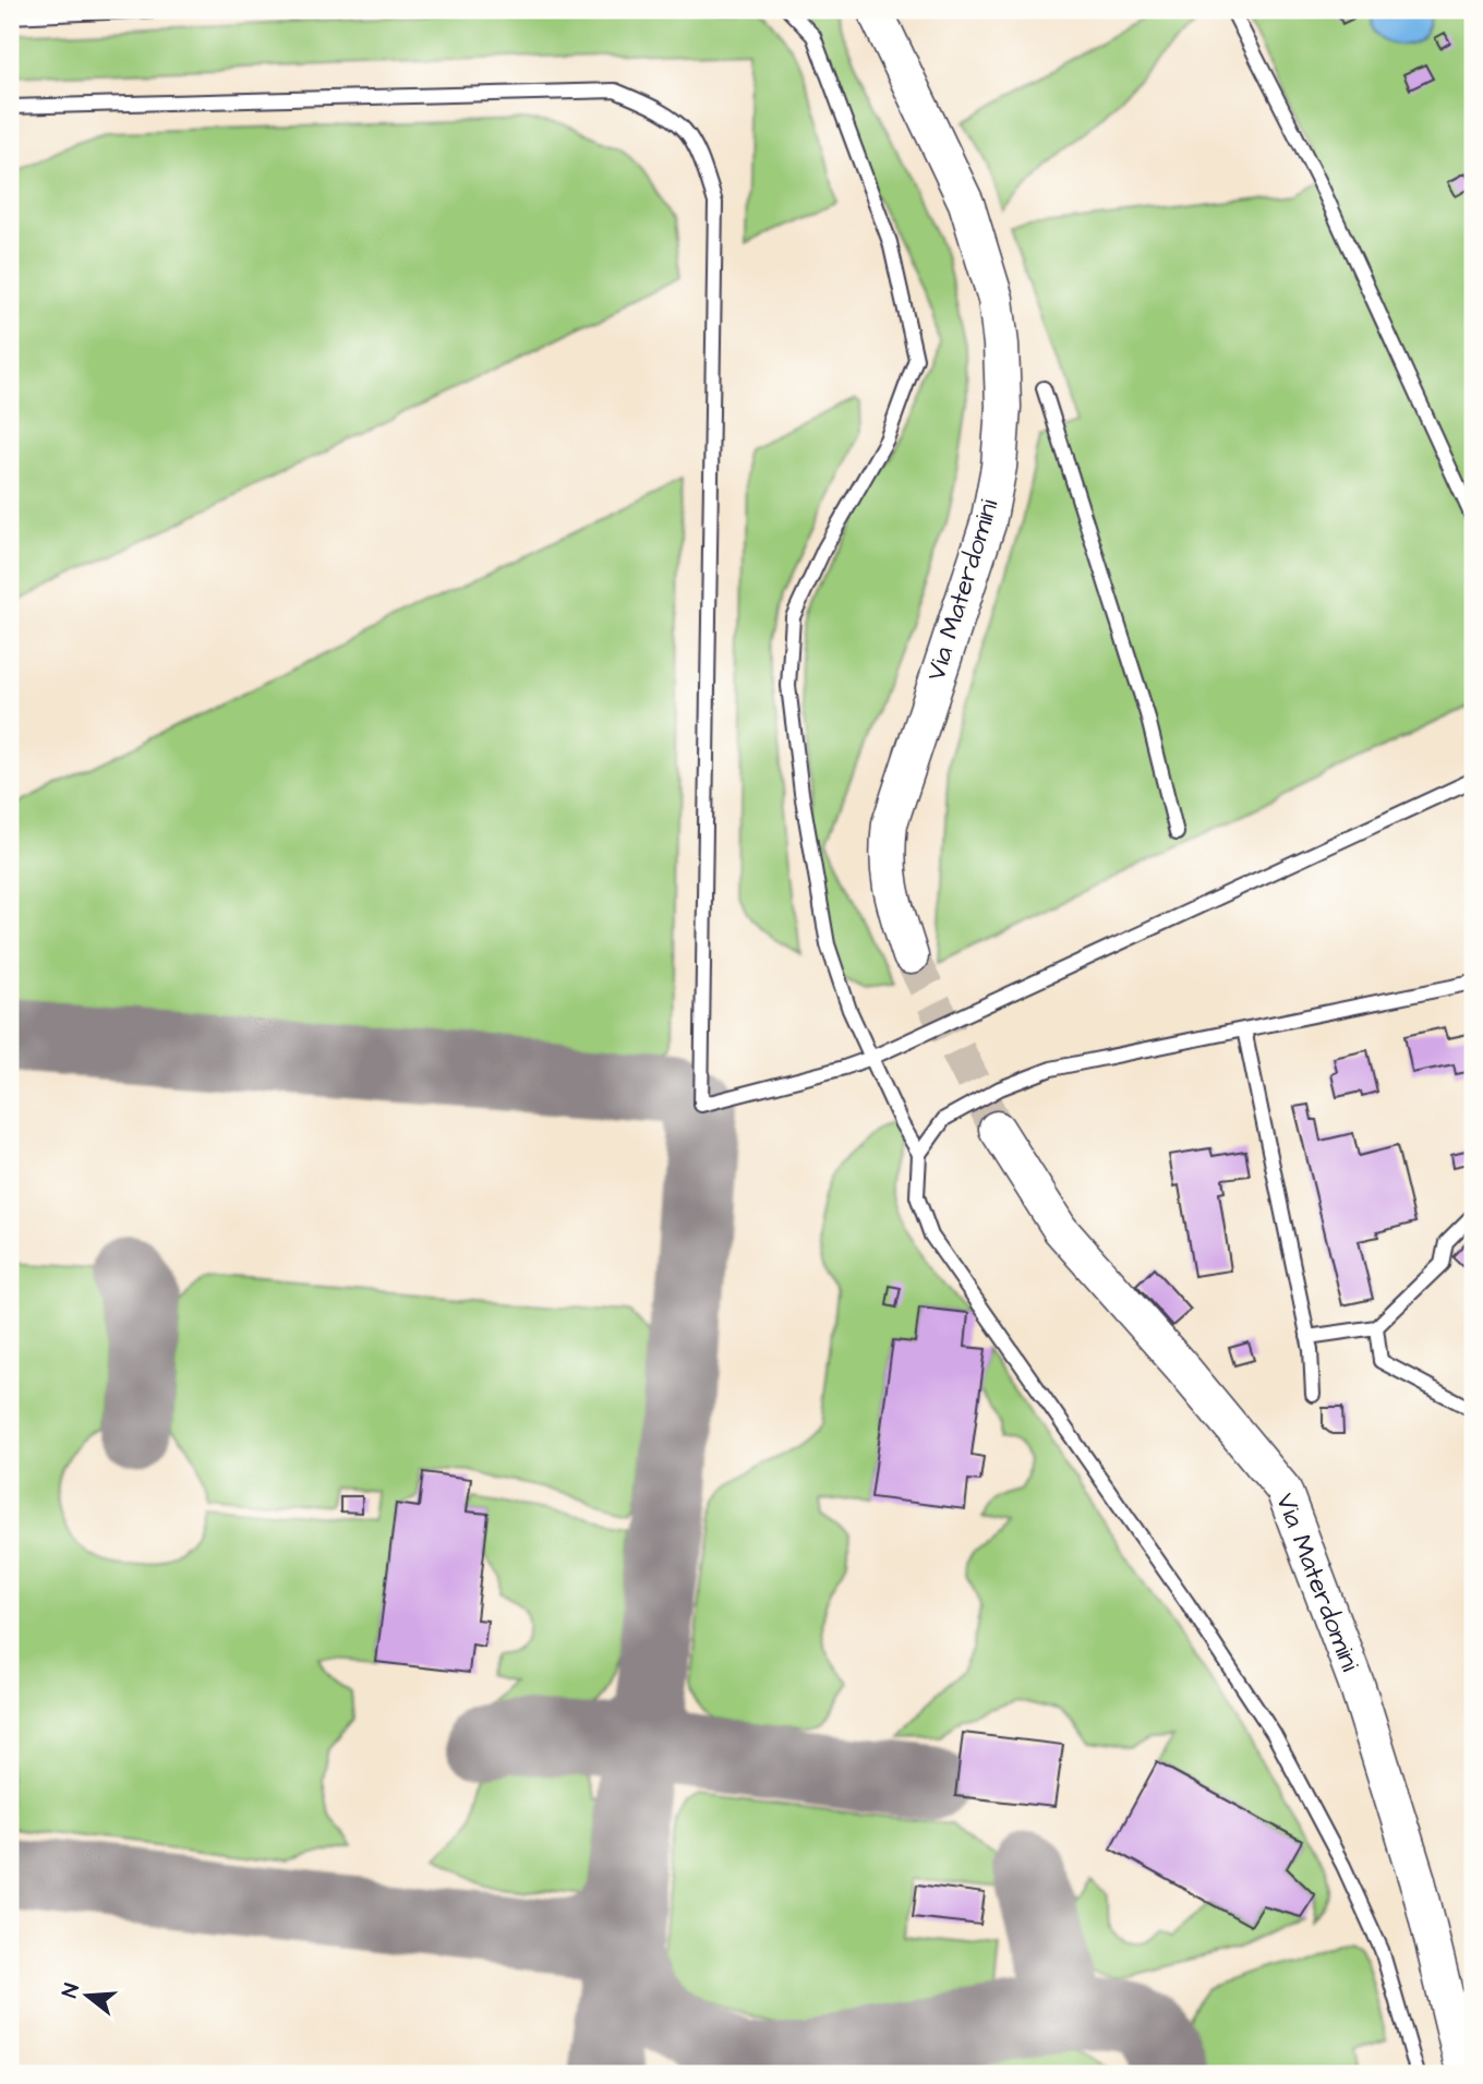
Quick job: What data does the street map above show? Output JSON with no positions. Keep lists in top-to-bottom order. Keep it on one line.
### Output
{"streets":{"street":["Via Materdomini"]},"north":"left"}
